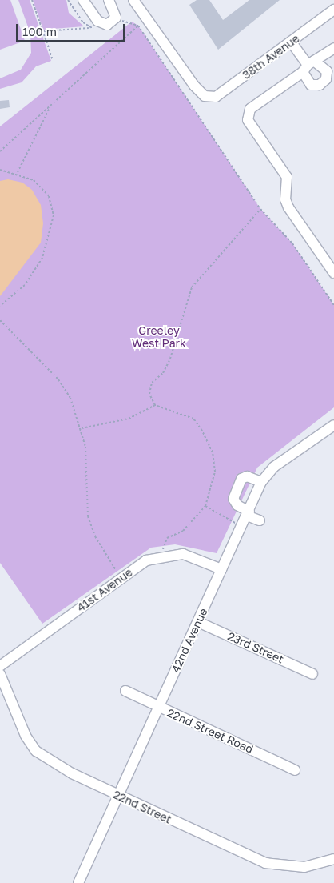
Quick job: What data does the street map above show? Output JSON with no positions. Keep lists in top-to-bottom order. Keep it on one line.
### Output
{"streets":{"street":["38th Avenue","41st Avenue","42nd Avenue","23rd Street","22nd Street Road","22nd Street"]},"crossings":[["41st Avenue","42nd Avenue"],["42nd Avenue","23rd Street"],["42nd Avenue","22nd Street Road"],["42nd Avenue","22nd Street"]],"parks":["Greeley West Park"],"scale_bar":"100 m"}
